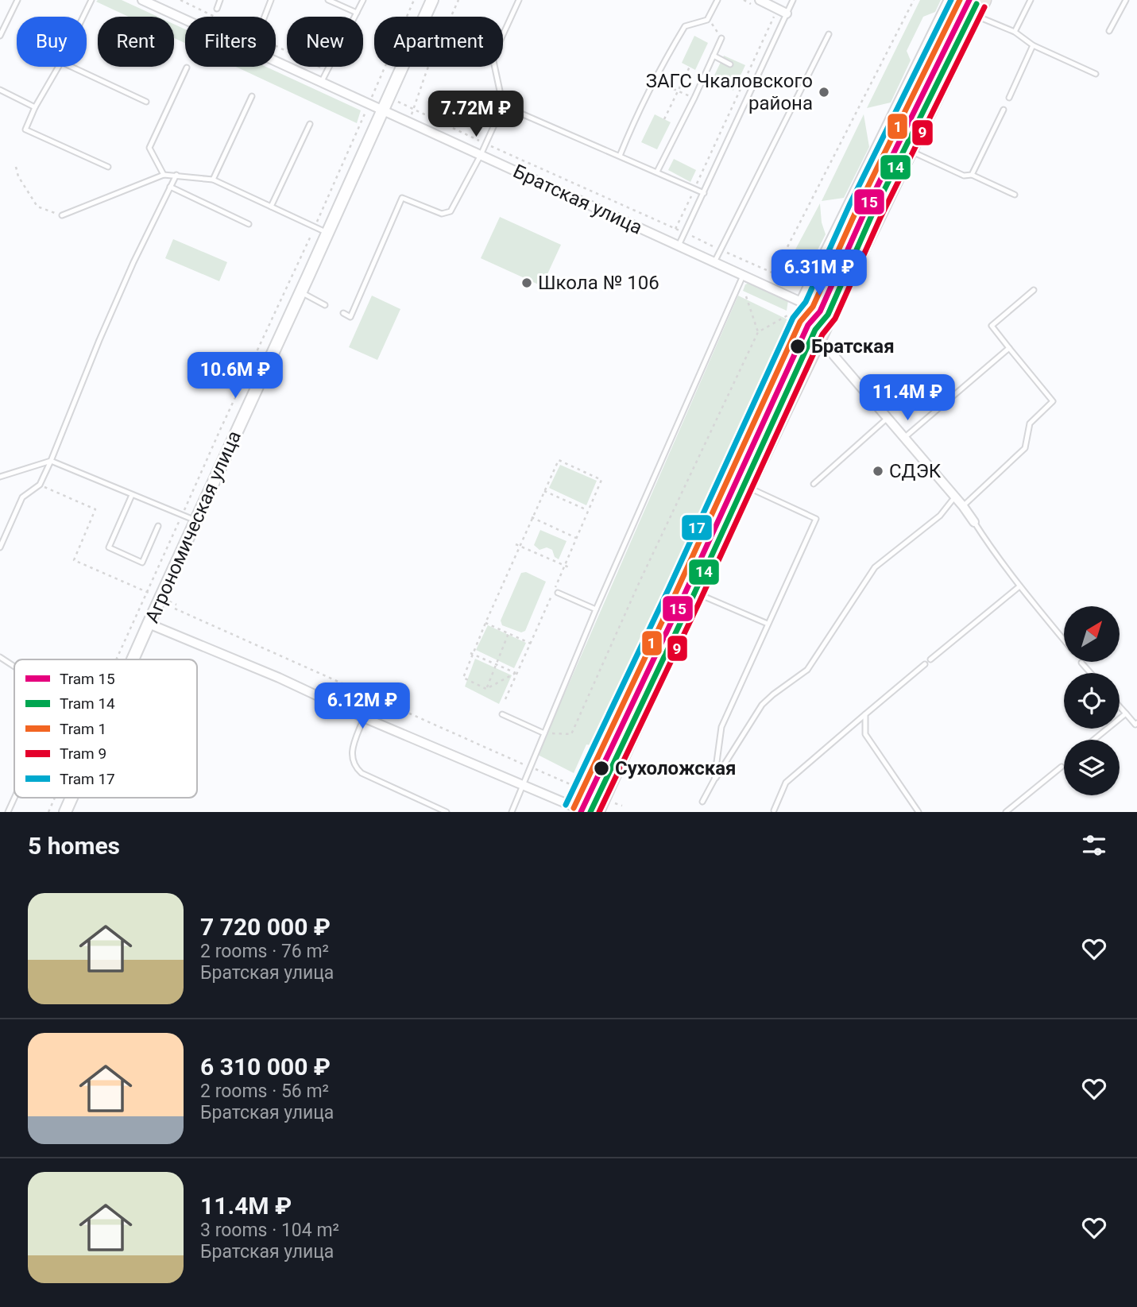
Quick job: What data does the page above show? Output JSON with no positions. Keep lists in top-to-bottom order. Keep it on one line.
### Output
{"streets":{"street":["Братская улица","Агрономическая улица"]},"crossings":[["Братская улица","Агрономическая улица"]],"places":["ЗАГС Чкаловского района","Школа № 106","Братская","СДЭК","Сухоложская"],"lines":["tram line 15","tram line 1","tram line 17","tram line 14","tram line 9"],"legend":["Tram 15","Tram 14","Tram 1","Tram 9","Tram 17"],"north":"top right","page":{"chip":["Buy","Rent","Filters","New","Apartment"],"price":["7.72M ₽","6.31M ₽","10.6M ₽","11.4M ₽","6.12M ₽"],"heading":"5 homes","list":[{"name":"7 720 000 ₽","note":"2 rooms · 76 m² · Братская улица"},{"name":"6 310 000 ₽","note":"2 rooms · 56 m² · Братская улица"},{"name":"11.4M ₽","note":"3 rooms · 104 m² · Братская улица"}]}}
